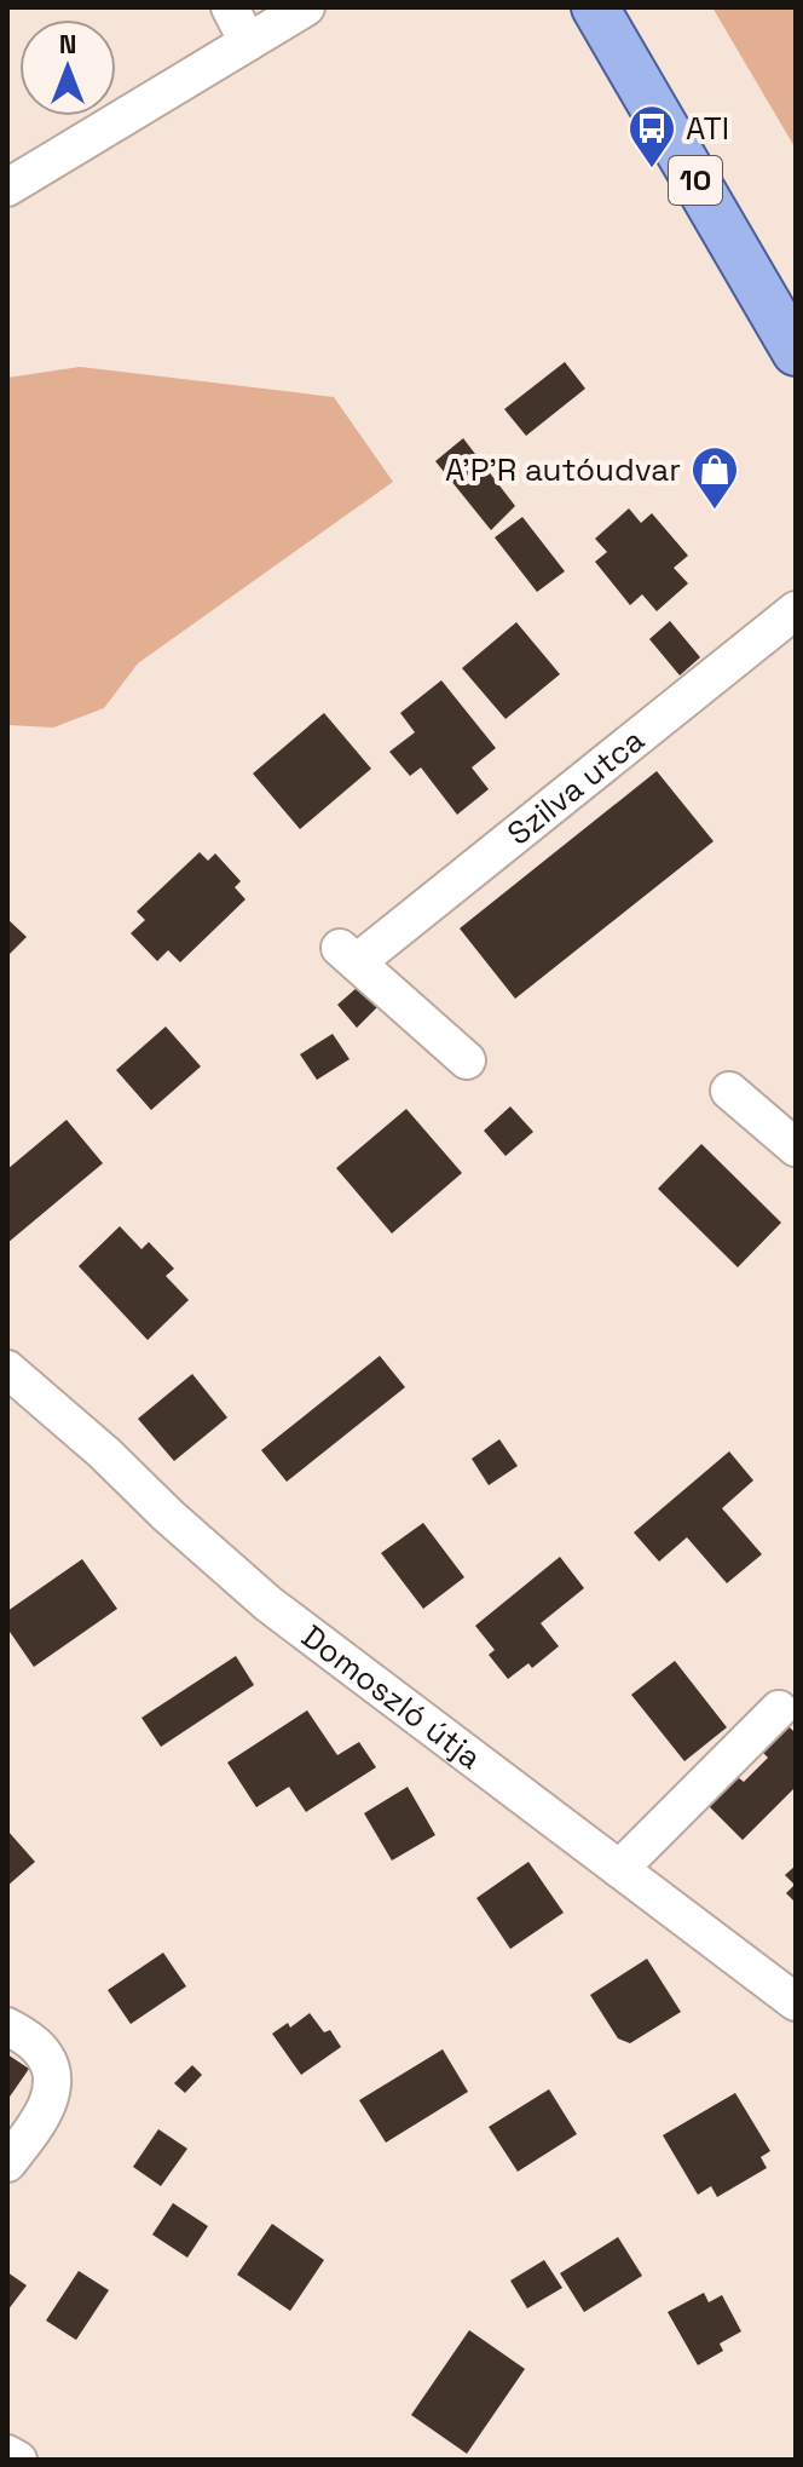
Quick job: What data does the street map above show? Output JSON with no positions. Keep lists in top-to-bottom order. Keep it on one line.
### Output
{"streets":{"main road":["10"],"street":["Szilva utca","Domoszló útja"]},"places":{"bus stop":["ATI"],"shop":["A'P'R autóudvar"]},"north":"top"}
